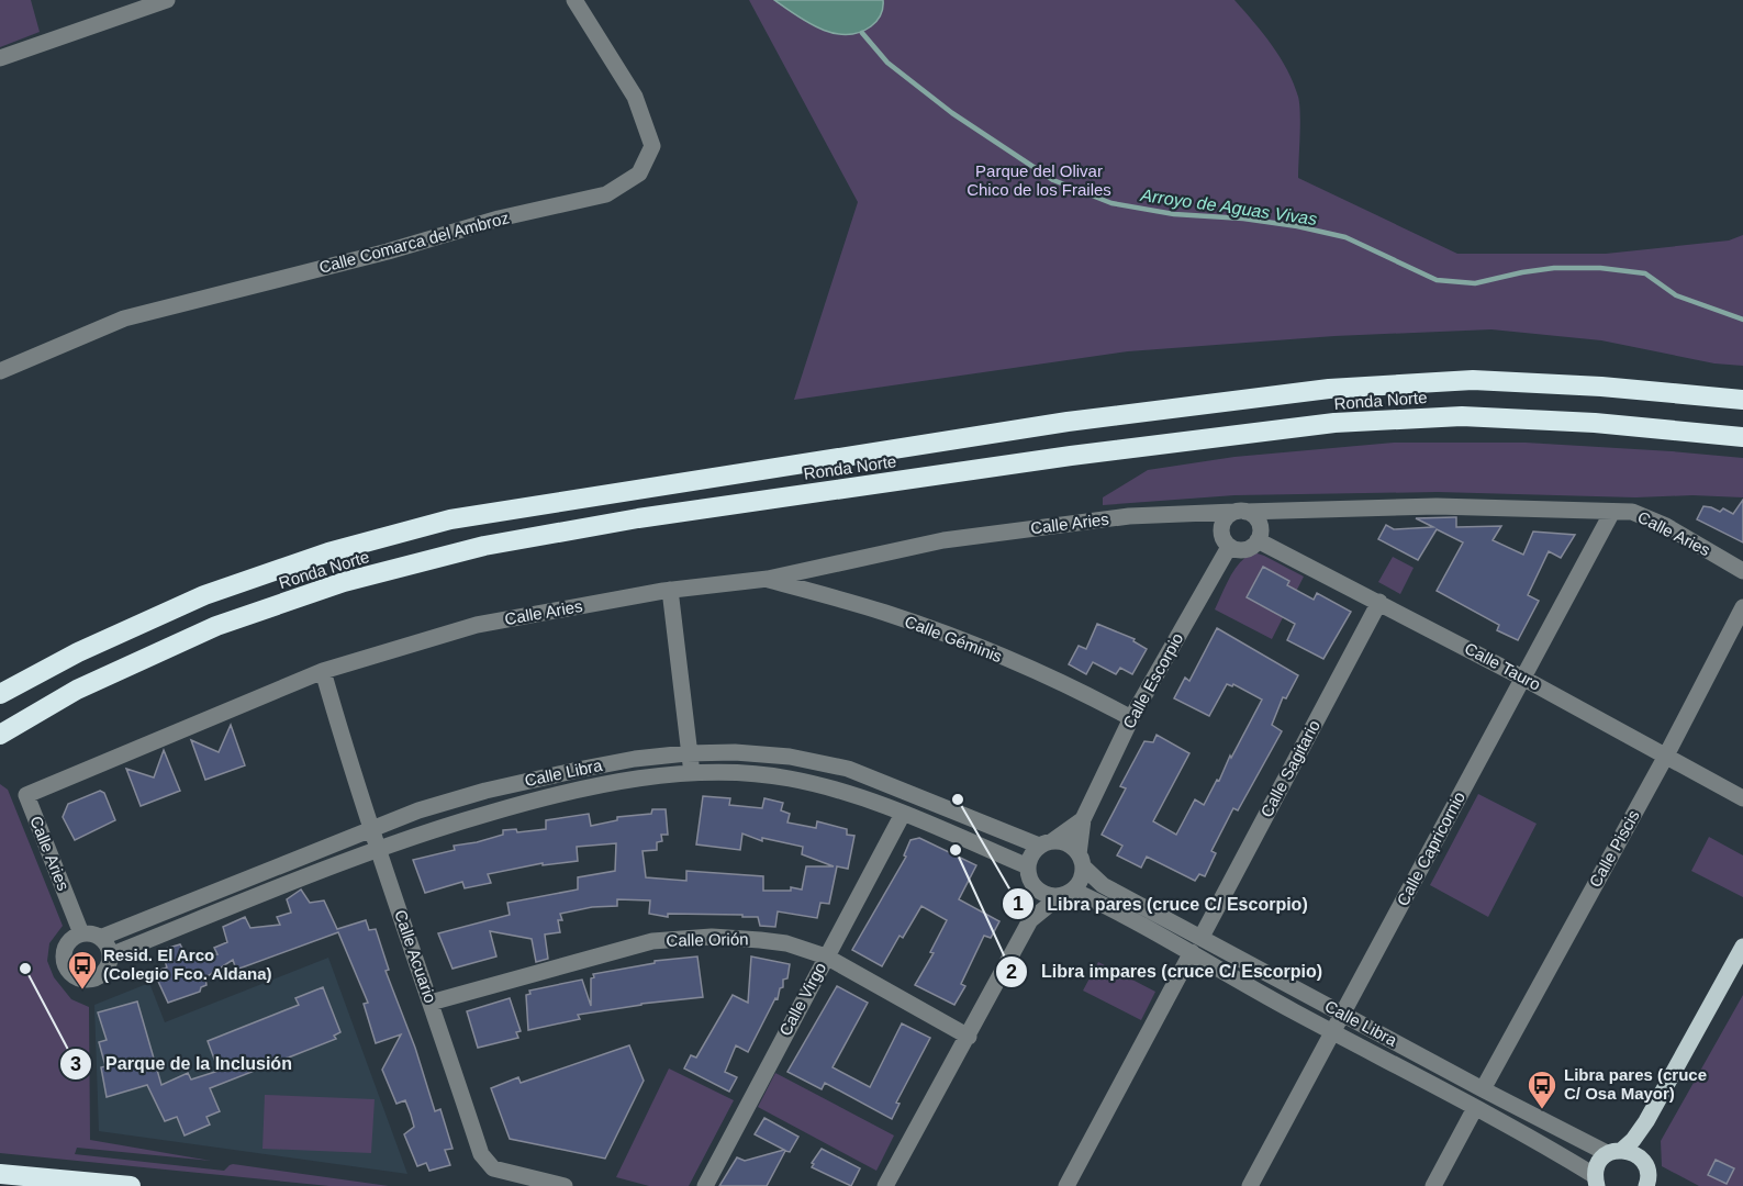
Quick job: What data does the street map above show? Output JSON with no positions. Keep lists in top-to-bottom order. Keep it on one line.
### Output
{"streets":{"highway":["Ronda Norte"],"street":["Calle Comarca del Ambroz","Calle Aries","Calle Géminis","Calle Tauro","Calle Escorpio","Calle Sagitario","Calle Libra","Calle Capricornio","Calle Piscis","Calle Orión","Calle Acuario","Calle Virgo"]},"crossings":[["Calle Aries","Calle Géminis"],["Calle Aries","Calle Tauro"],["Calle Aries","Calle Escorpio"],["Calle Aries","Calle Libra"],["Calle Aries","Calle Capricornio"],["Calle Aries","Calle Acuario"],["Calle Géminis","Calle Escorpio"],["Calle Tauro","Calle Escorpio"],["Calle Tauro","Calle Sagitario"],["Calle Tauro","Calle Capricornio"],["Calle Tauro","Calle Piscis"],["Calle Sagitario","Calle Libra"],["Calle Libra","Calle Capricornio"],["Calle Libra","Calle Piscis"],["Calle Libra","Calle Acuario"],["Calle Libra","Calle Virgo"],["Calle Orión","Calle Acuario"],["Calle Orión","Calle Virgo"]],"water":["Arroyo de Aguas Vivas"],"parks":["Parque del Olivar Chico de los Frailes"],"places":{"other":["Libra pares (cruce C/ Escorpio)","Libra impares (cruce C/ Escorpio)","Parque de la Inclusión"],"bus stop":["Resid. El Arco (Colegio Fco. Aldana)","Libra pares (cruce C/ Osa Mayor)"]}}
